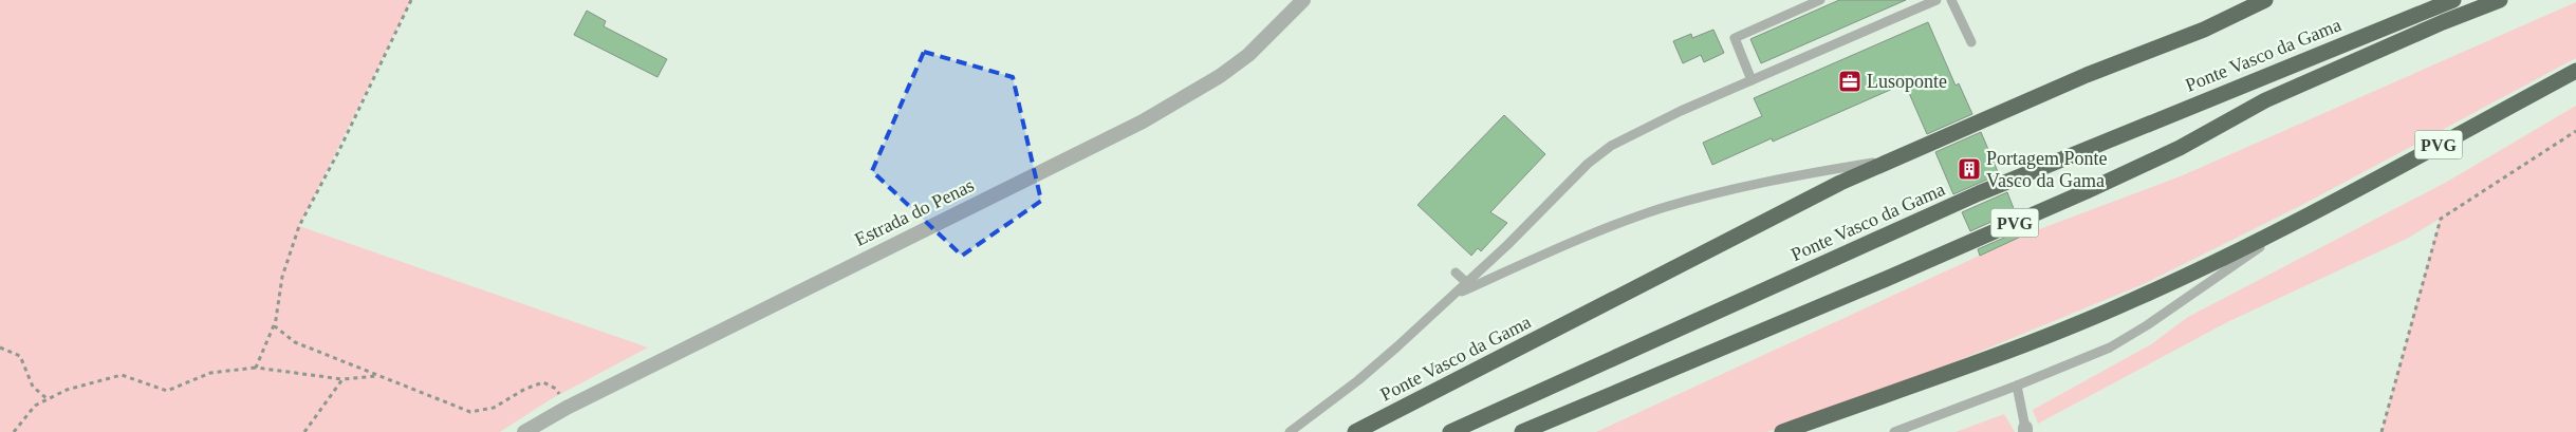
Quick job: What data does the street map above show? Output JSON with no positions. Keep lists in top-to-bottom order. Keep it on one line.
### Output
{"streets":{"highway":["Ponte Vasco da Gama","PVG"],"street":["Estrada do Penas"]},"places":{"office":["Lusoponte"],"building":["Portagem Ponte Vasco da Gama"]}}
